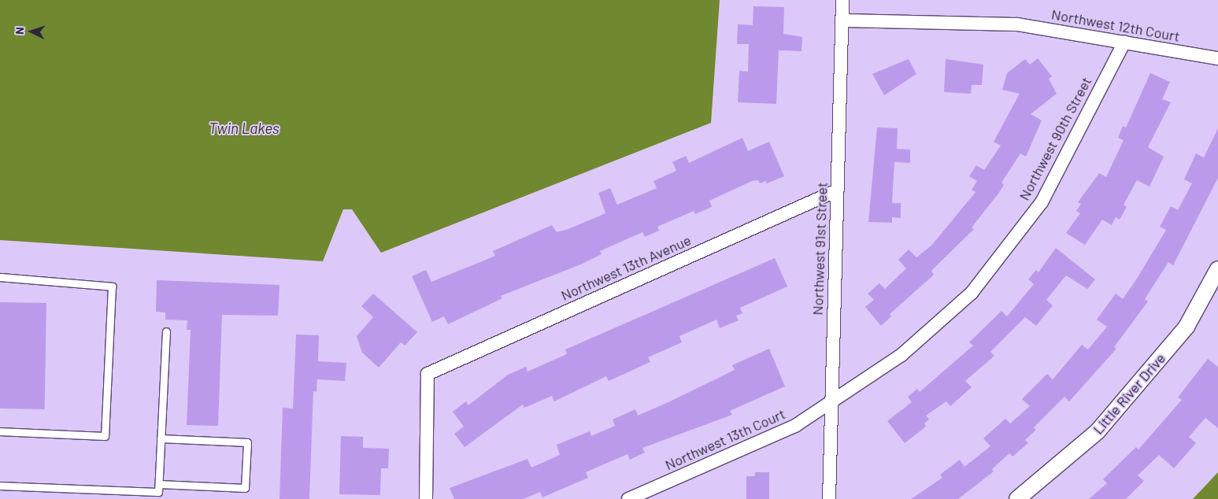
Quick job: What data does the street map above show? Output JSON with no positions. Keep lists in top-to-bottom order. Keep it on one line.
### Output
{"streets":{"street":["Northwest 12th Court","Northwest 90th Street","Northwest 91st Street","Northwest 13th Avenue","Little River Drive","Northwest 13th Court"]},"crossings":[["Northwest 12th Court","Northwest 90th Street"],["Northwest 12th Court","Northwest 91st Street"],["Northwest 90th Street","Northwest 91st Street"],["Northwest 90th Street","Northwest 13th Court"],["Northwest 91st Street","Northwest 13th Avenue"],["Northwest 91st Street","Northwest 13th Court"]],"water":["Twin Lakes"],"north":"left"}
